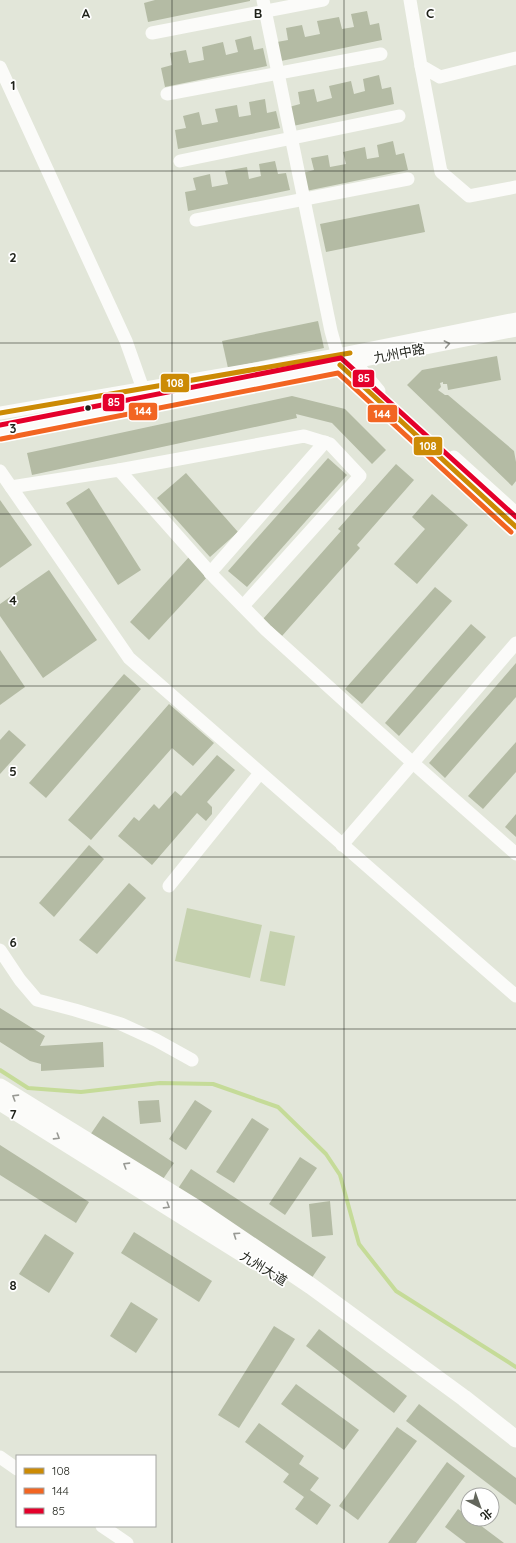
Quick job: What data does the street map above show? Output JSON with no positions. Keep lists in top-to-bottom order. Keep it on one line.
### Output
{"streets":{"main road":["九州大道"],"street":["九州中路"]},"lines":["transit line 108","transit line 85","transit line 144"],"legend":["108","144","85"],"north":"bottom right","grid":{"columns":["A","B","C"],"rows":["1","2","3","4","5","6","7","8"]}}
